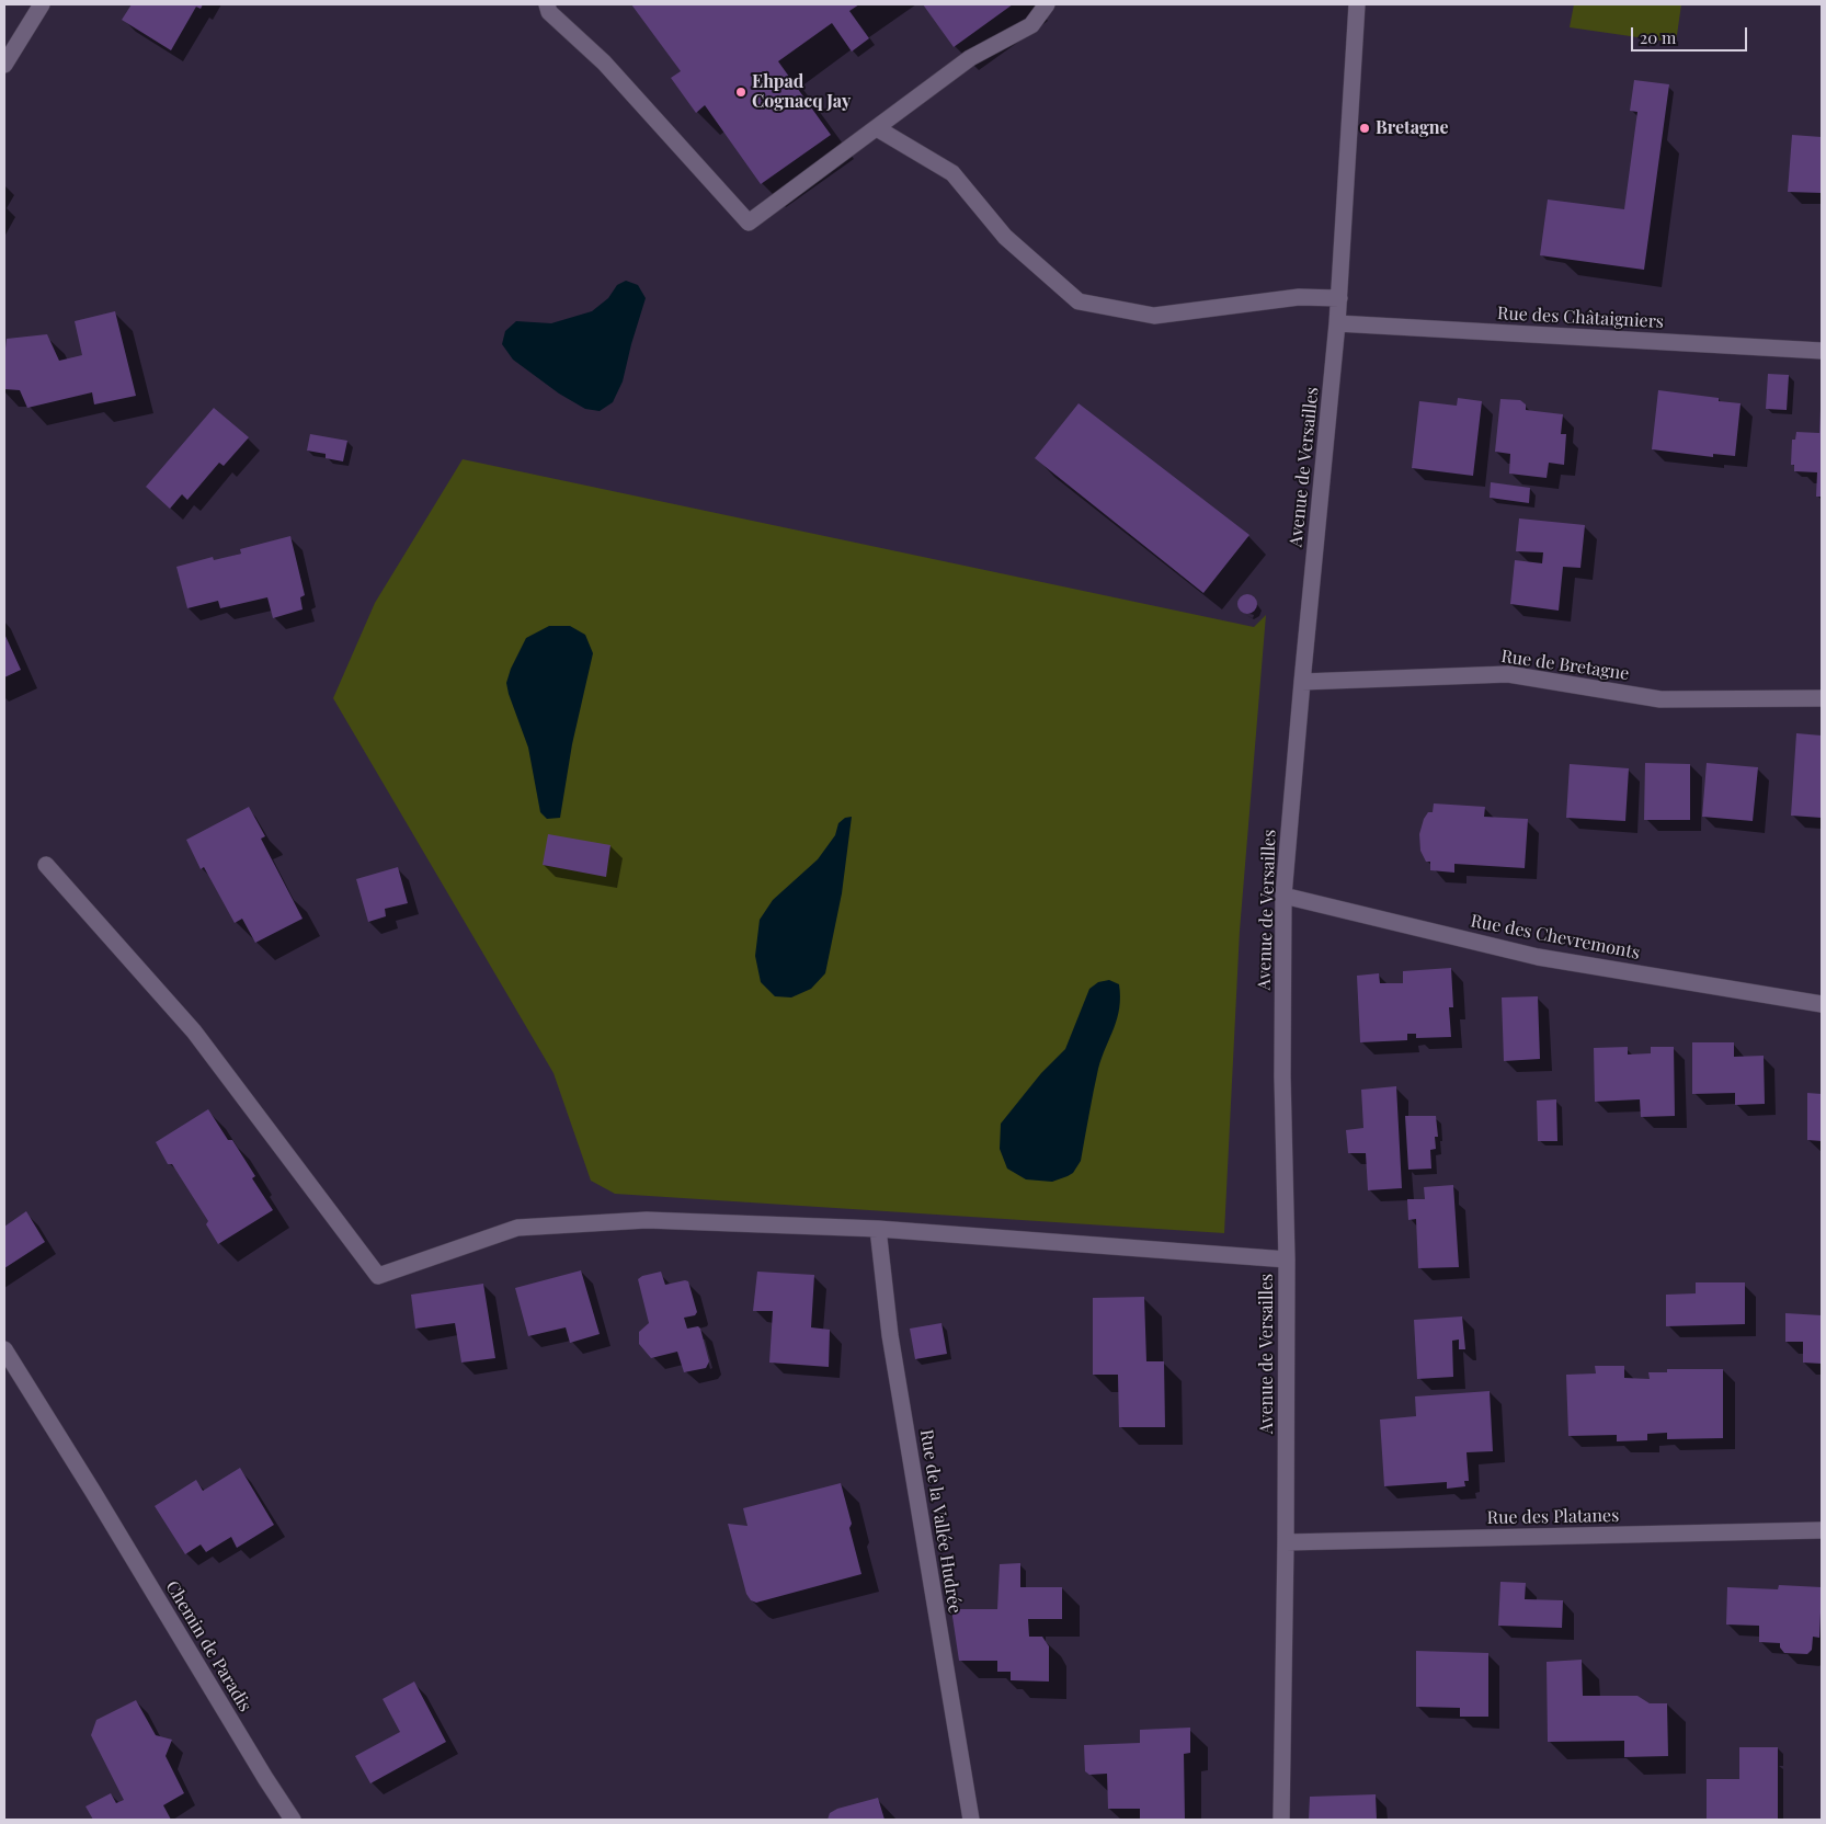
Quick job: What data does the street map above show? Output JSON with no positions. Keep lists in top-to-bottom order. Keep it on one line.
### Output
{"streets":{"street":["Rue des Châtaigniers","Avenue de Versailles","Rue de Bretagne","Rue des Chevremonts","Rue des Platanes","Rue de la Vallée Hudrée","Chemin de Paradis"]},"crossings":[["Rue des Châtaigniers","Avenue de Versailles"],["Avenue de Versailles","Rue de Bretagne"],["Avenue de Versailles","Rue des Chevremonts"],["Avenue de Versailles","Rue des Platanes"]],"places":["Ehpad Cognacq Jay","Bretagne"],"scale_bar":"20 m"}
